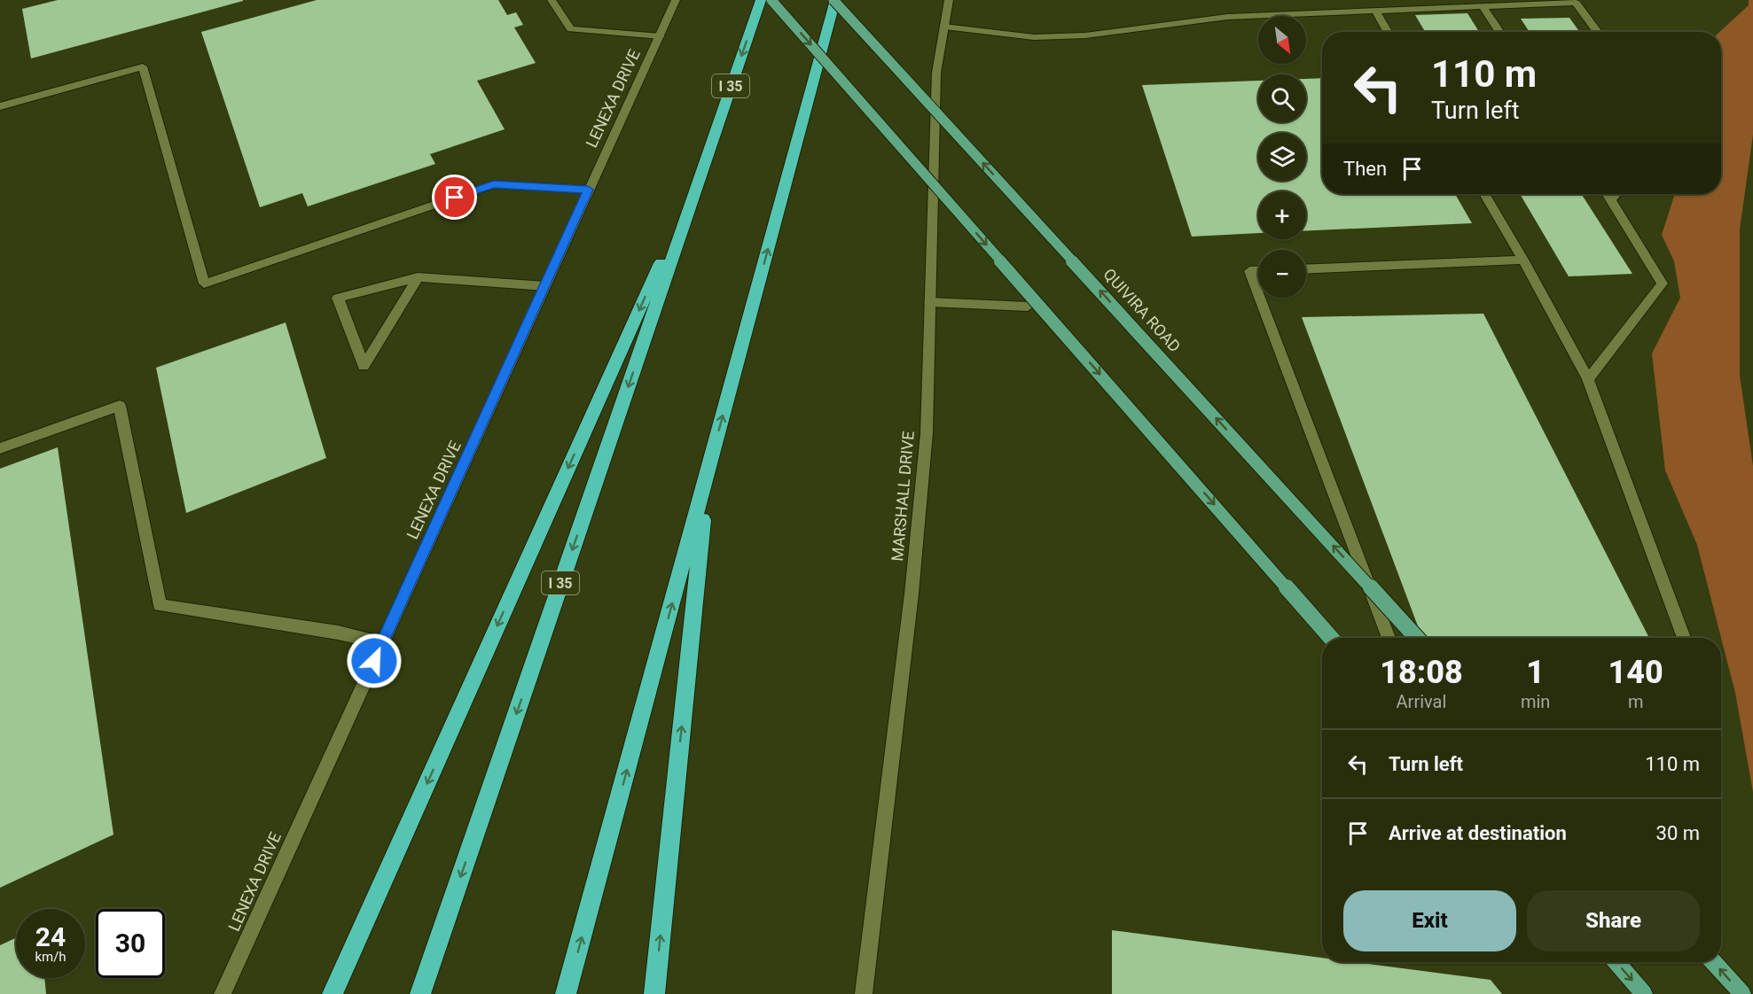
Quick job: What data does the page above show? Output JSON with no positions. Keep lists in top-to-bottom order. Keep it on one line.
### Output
{"streets":{"highway":["I 35"],"main road":["QUIVIRA ROAD"],"street":["LENEXA DRIVE","MARSHALL DRIVE"]},"north":"bottom right","page":{"map_buttons":["+","−"],"turn":["110 m","Turn left"],"then":"Then","eta":["18:08","Arrival","1","min","140","m"],"list":[{"name":"Turn left","value":"110 m"},{"name":"Arrive at destination","value":"30 m"}],"buttons":["Exit","Share"],"speed":"24 km/h","limit":"30"}}
